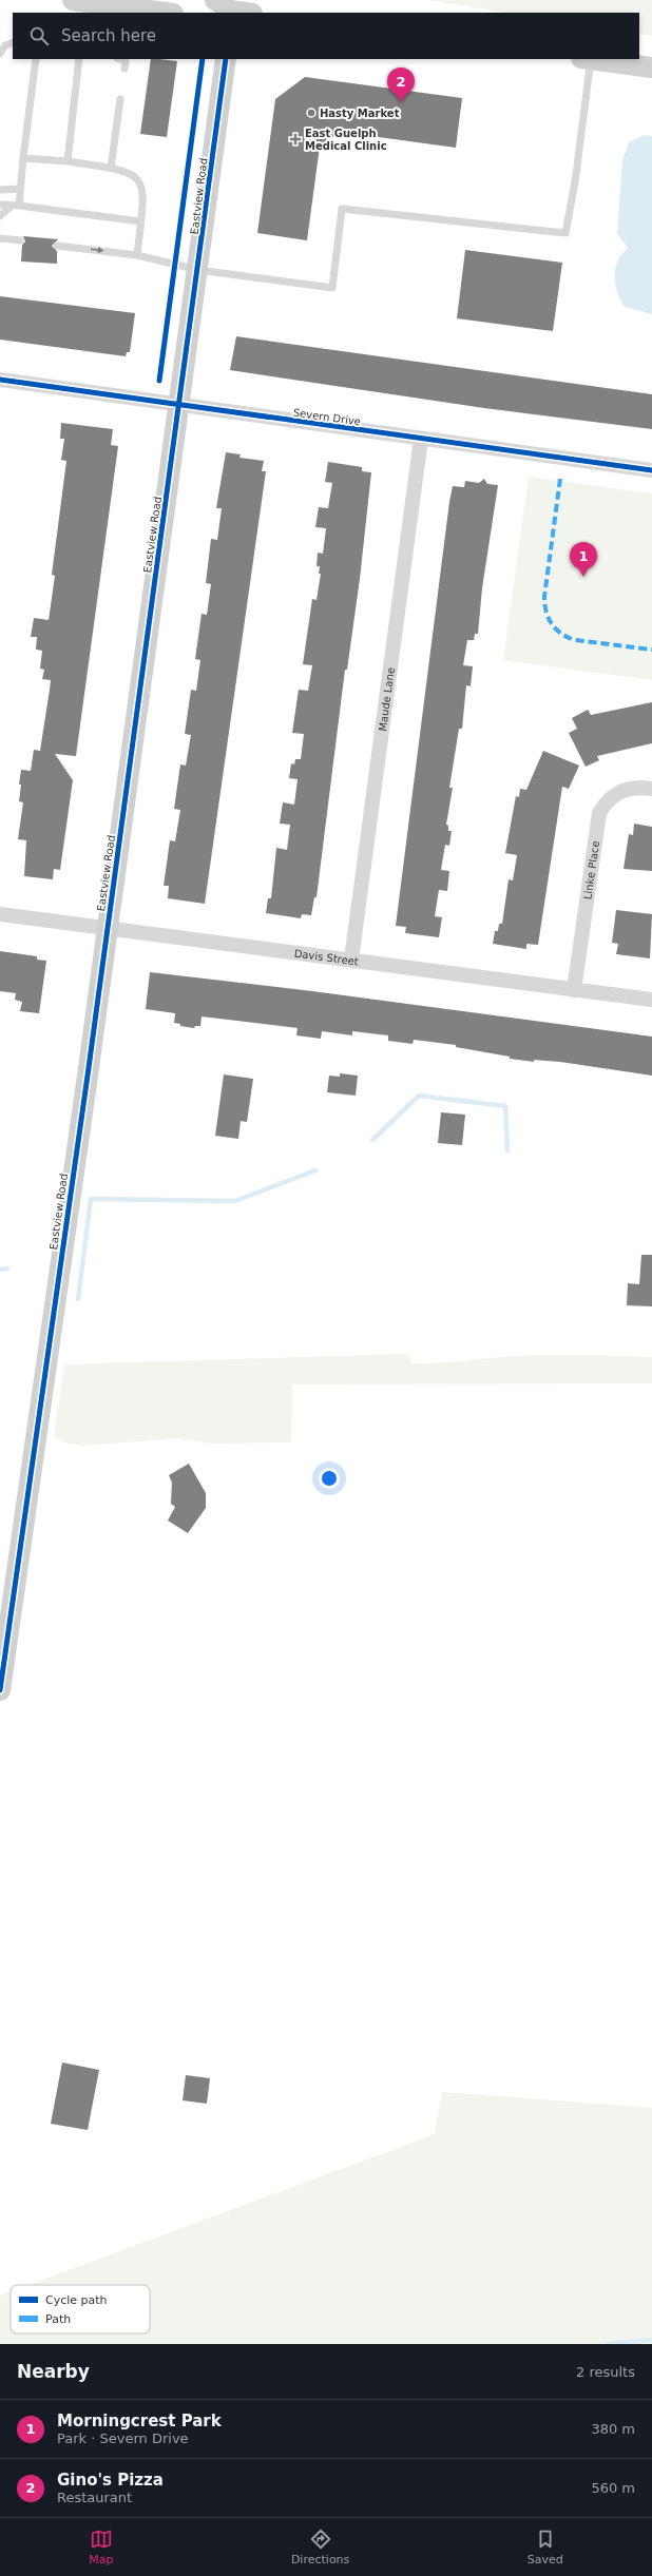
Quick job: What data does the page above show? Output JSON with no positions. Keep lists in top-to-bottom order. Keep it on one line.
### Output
{"streets":{"street":["Eastview Road","Severn Drive","Maude Lane","Linke Place","Davis Street"]},"crossings":[["Eastview Road","Severn Drive"],["Eastview Road","Davis Street"],["Severn Drive","Maude Lane"],["Maude Lane","Davis Street"],["Linke Place","Davis Street"]],"places":{"other":["Hasty Market"],"health":["East Guelph Medical Clinic"]},"legend":["Cycle path","Path"],"page":{"search":"Search here","pins":["2","1"],"heading":["Nearby","2 results"],"list":[{"mark":"1","name":"Morningcrest Park","note":"Park · Severn Drive","value":"380 m"},{"mark":"2","name":"Gino's Pizza","note":"Restaurant","value":"560 m"}],"nav":["Map","Directions","Saved"]}}
